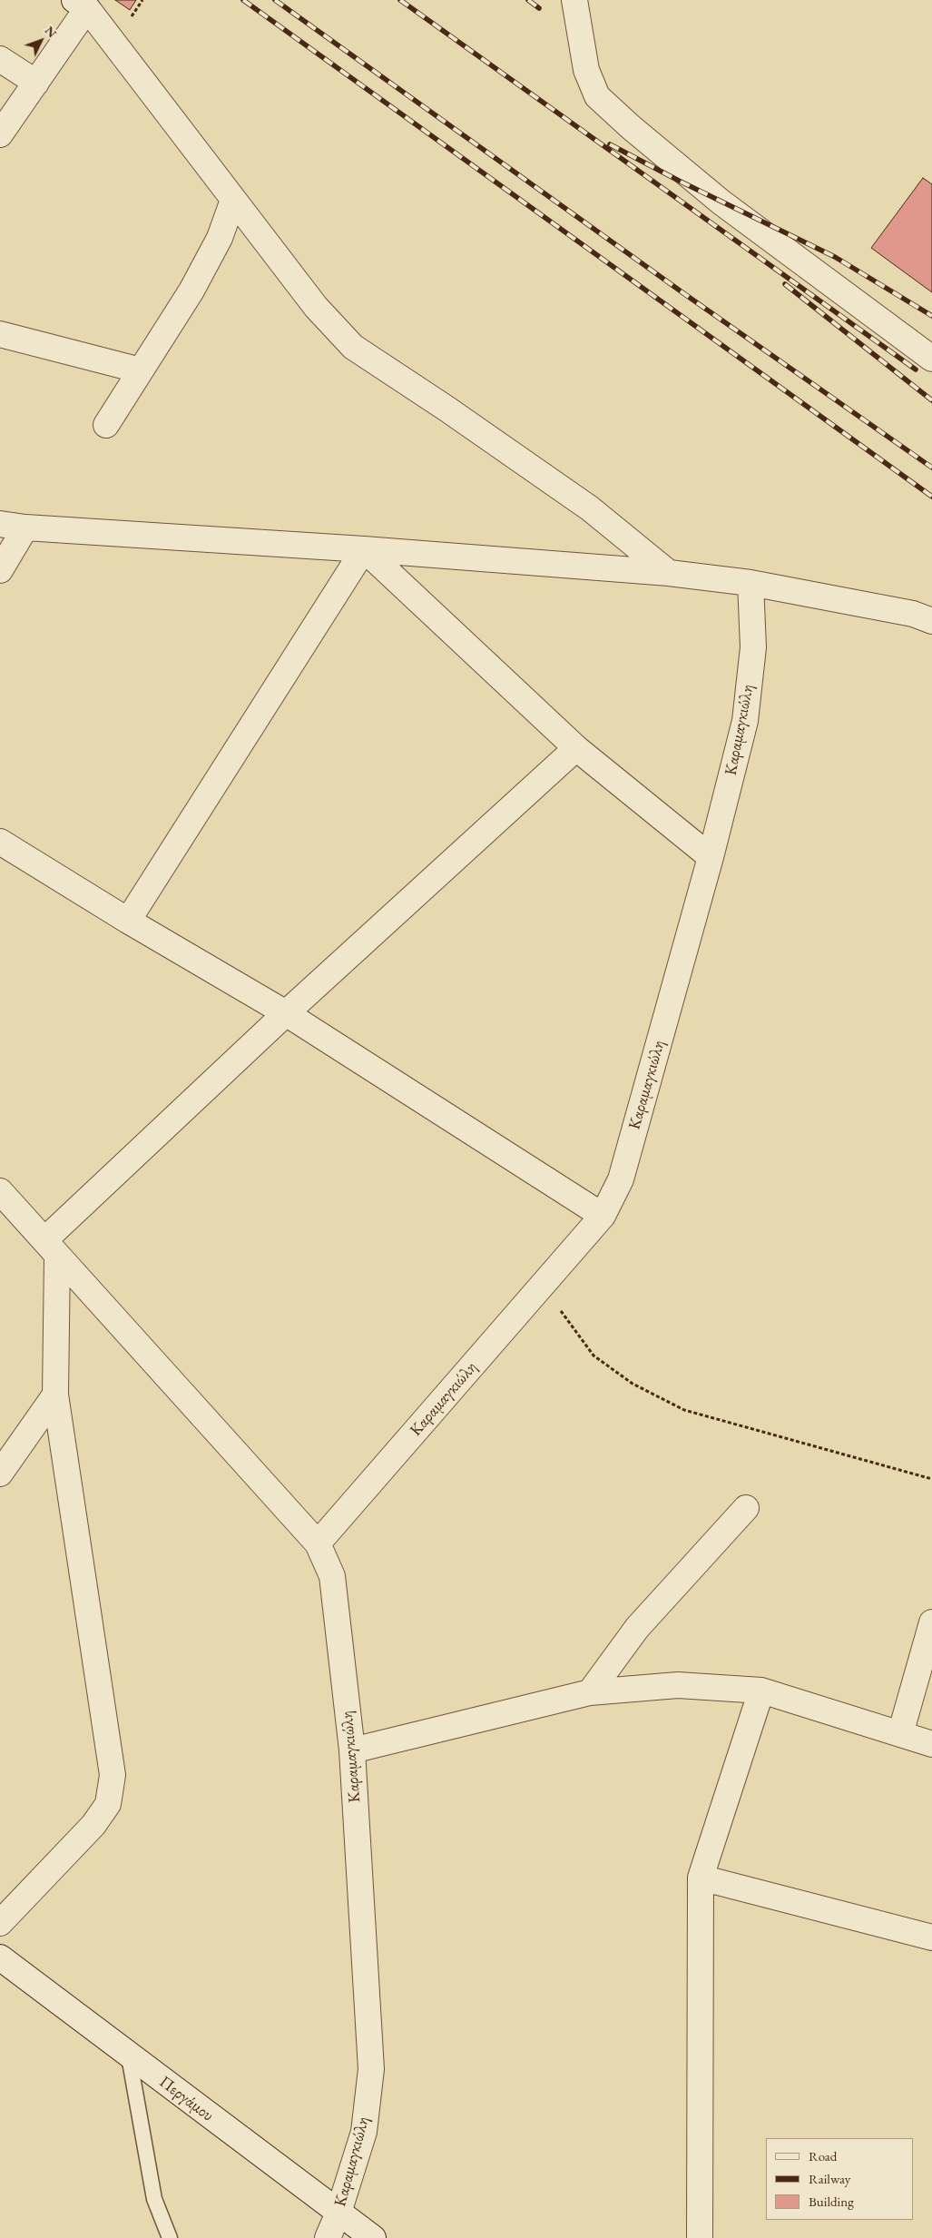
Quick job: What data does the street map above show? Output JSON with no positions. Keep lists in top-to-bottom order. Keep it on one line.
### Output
{"streets":{"street":["Καραμαγκιώλη","Περγάμου"]},"crossings":[["Καραμαγκιώλη","Περγάμου"]],"legend":["Road","Railway","Building"],"north":"top right"}
